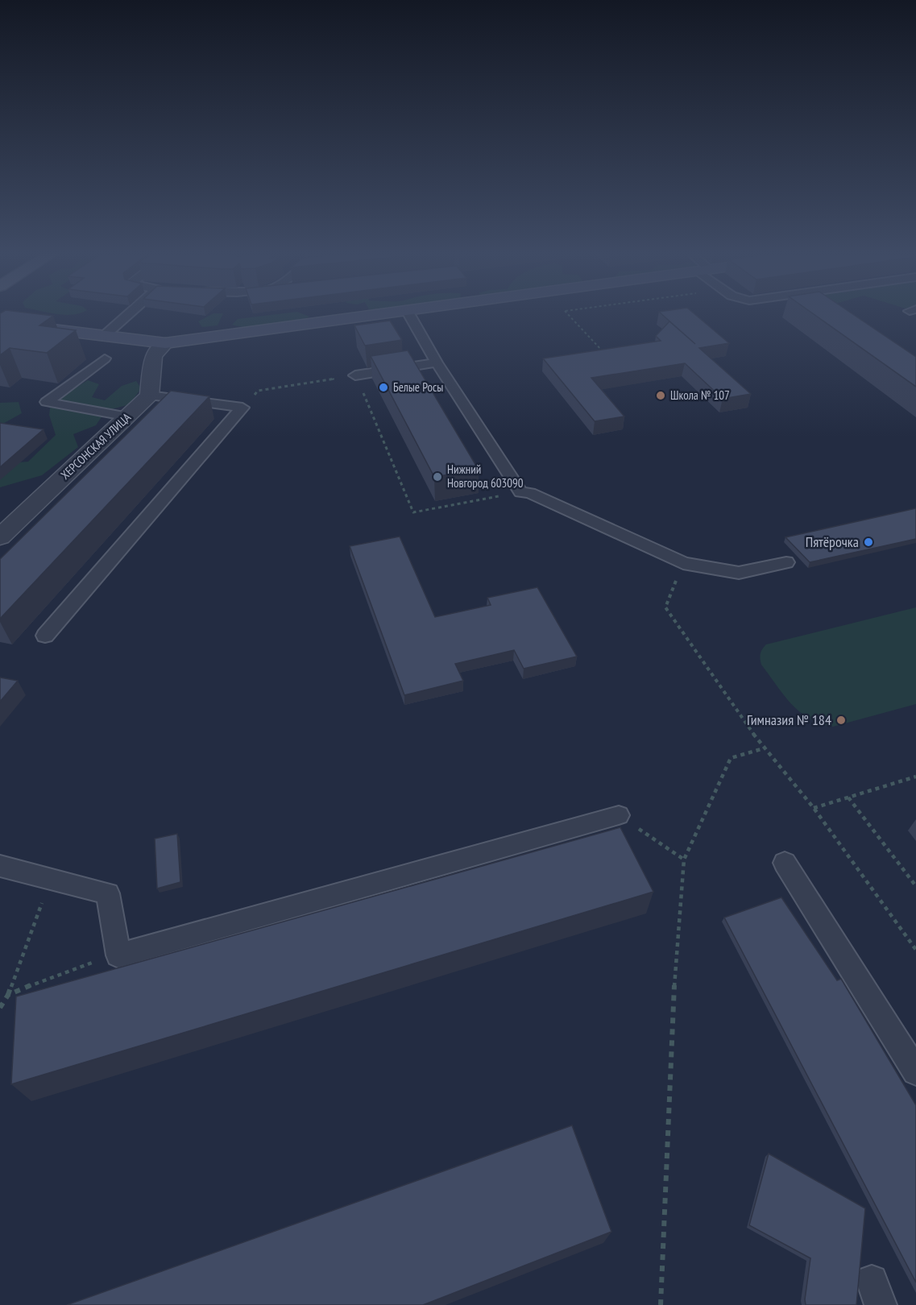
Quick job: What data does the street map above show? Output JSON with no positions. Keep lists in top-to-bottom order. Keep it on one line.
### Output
{"streets":{"street":["ХЕРСОНСКАЯ УЛИЦА"]},"places":["Белые Росы","Школа № 107","Нижний Новгород 603090","Пятёрочка","Гимназия № 184"]}
